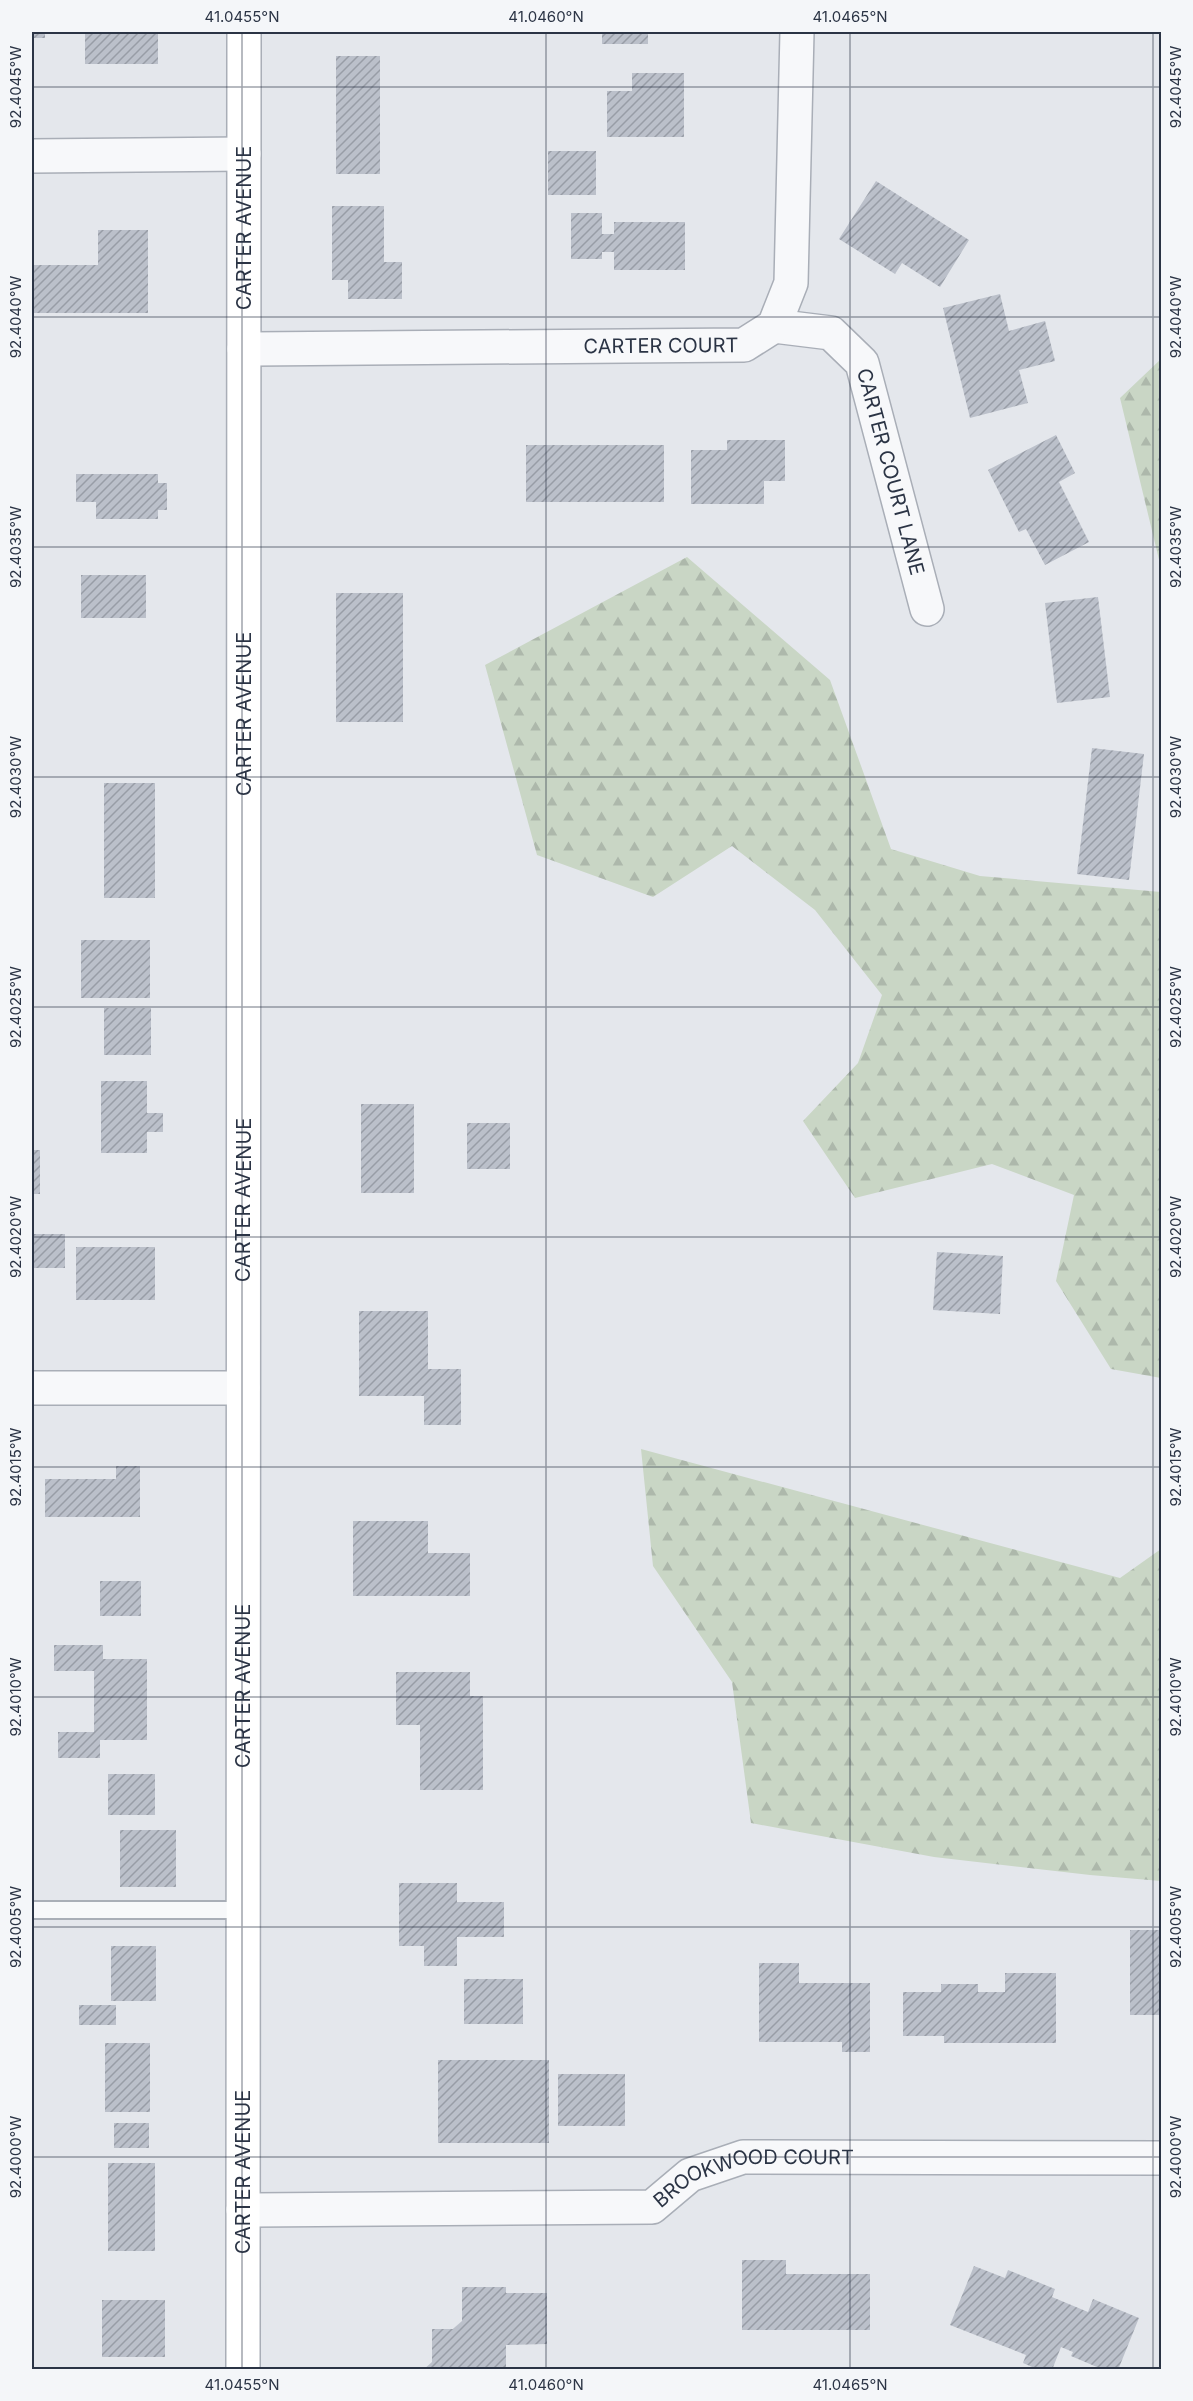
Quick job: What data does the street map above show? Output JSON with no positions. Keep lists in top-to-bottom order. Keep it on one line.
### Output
{"streets":{"street":["CARTER AVENUE","CARTER COURT","CARTER COURT LANE","BROOKWOOD COURT"]},"crossings":[["CARTER AVENUE","CARTER COURT"],["CARTER AVENUE","BROOKWOOD COURT"],["CARTER COURT","CARTER COURT LANE"]],"coordinates":["41.0455°N","41.0460°N","41.0465°N","92.4045°W","92.4040°W","92.4035°W","92.4030°W","92.4025°W","92.4020°W","92.4015°W","92.4010°W","92.4005°W","92.4000°W"]}
